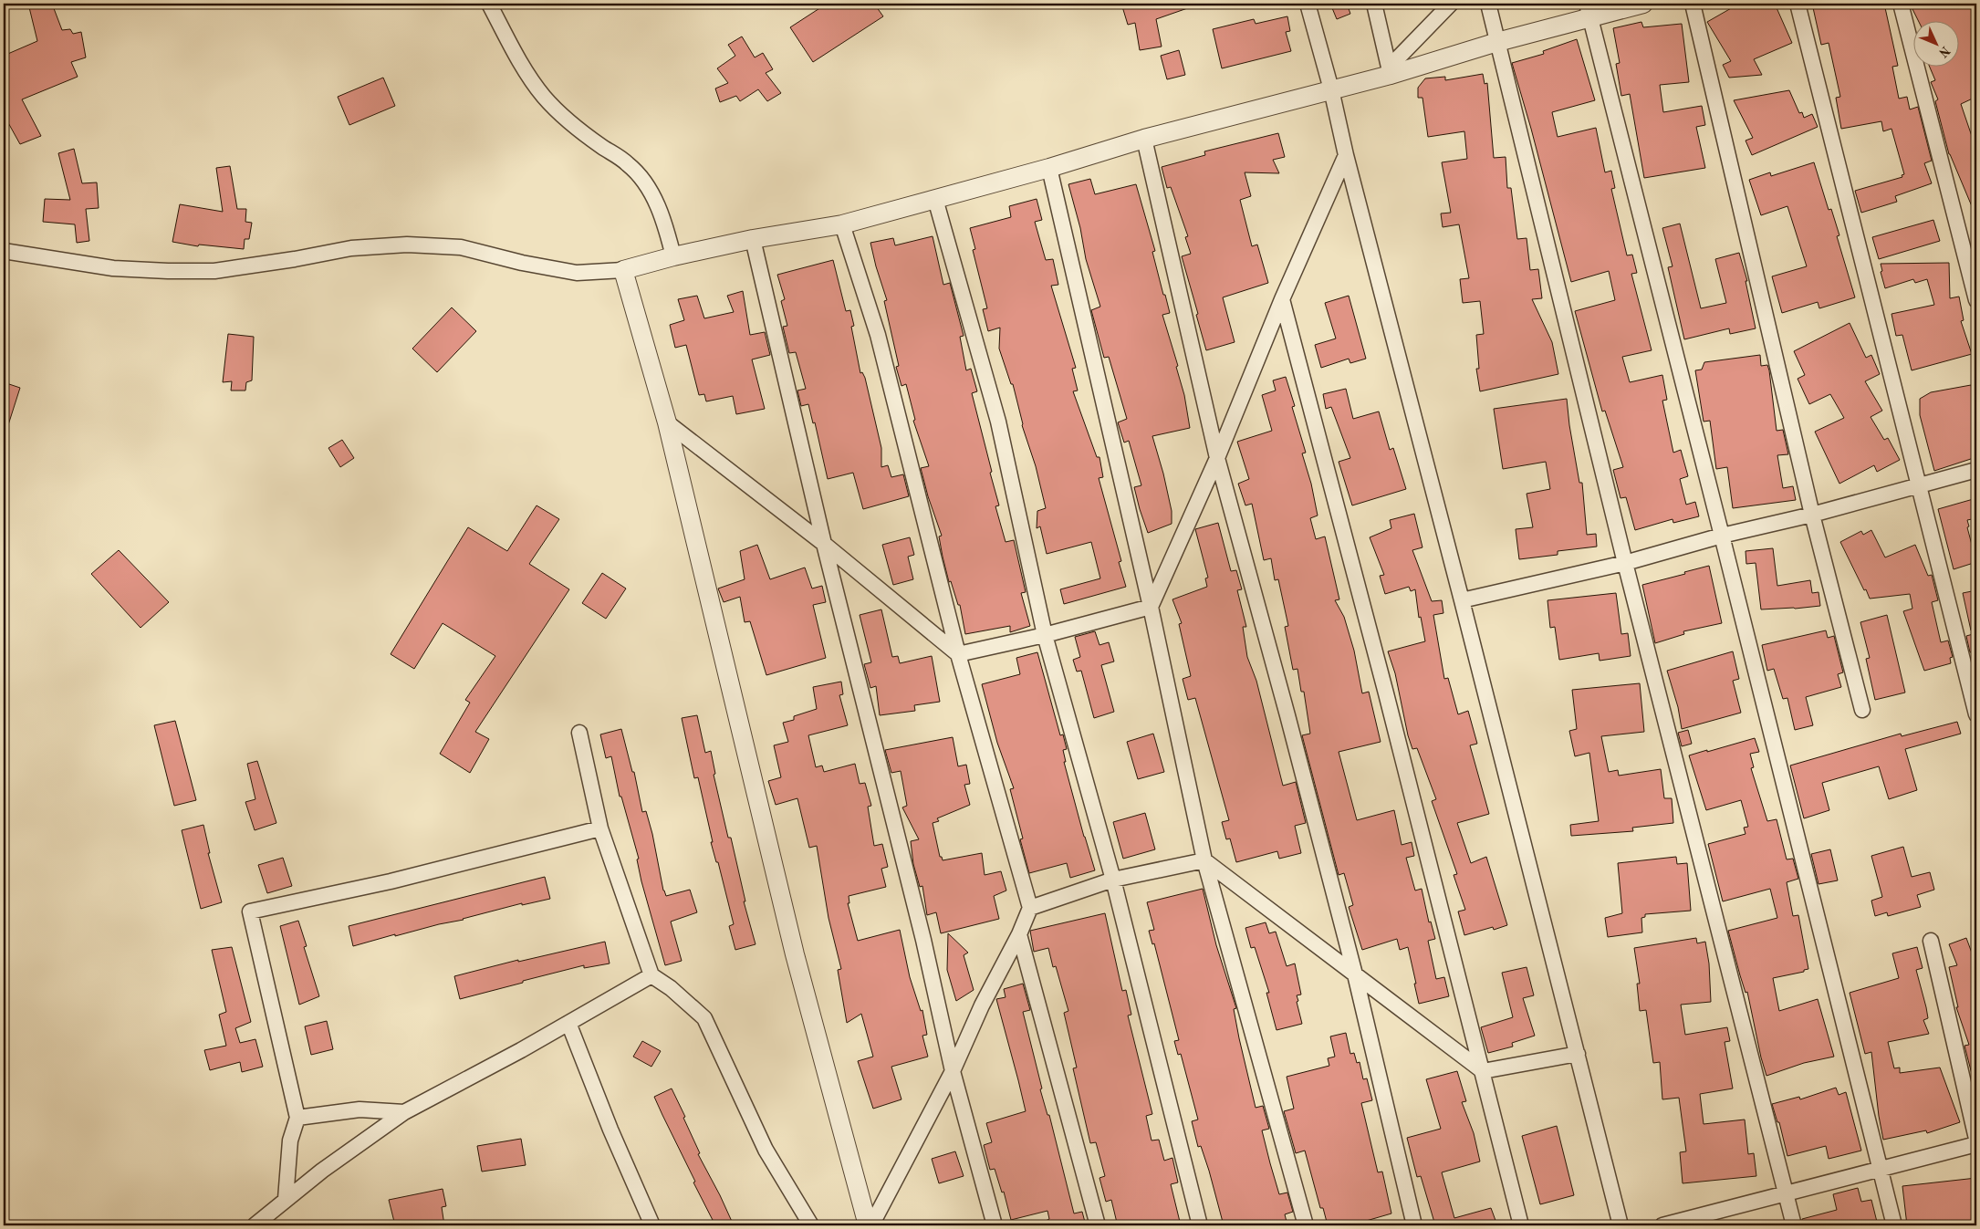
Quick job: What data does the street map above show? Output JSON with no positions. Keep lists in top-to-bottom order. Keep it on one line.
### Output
{"north":"bottom right"}
